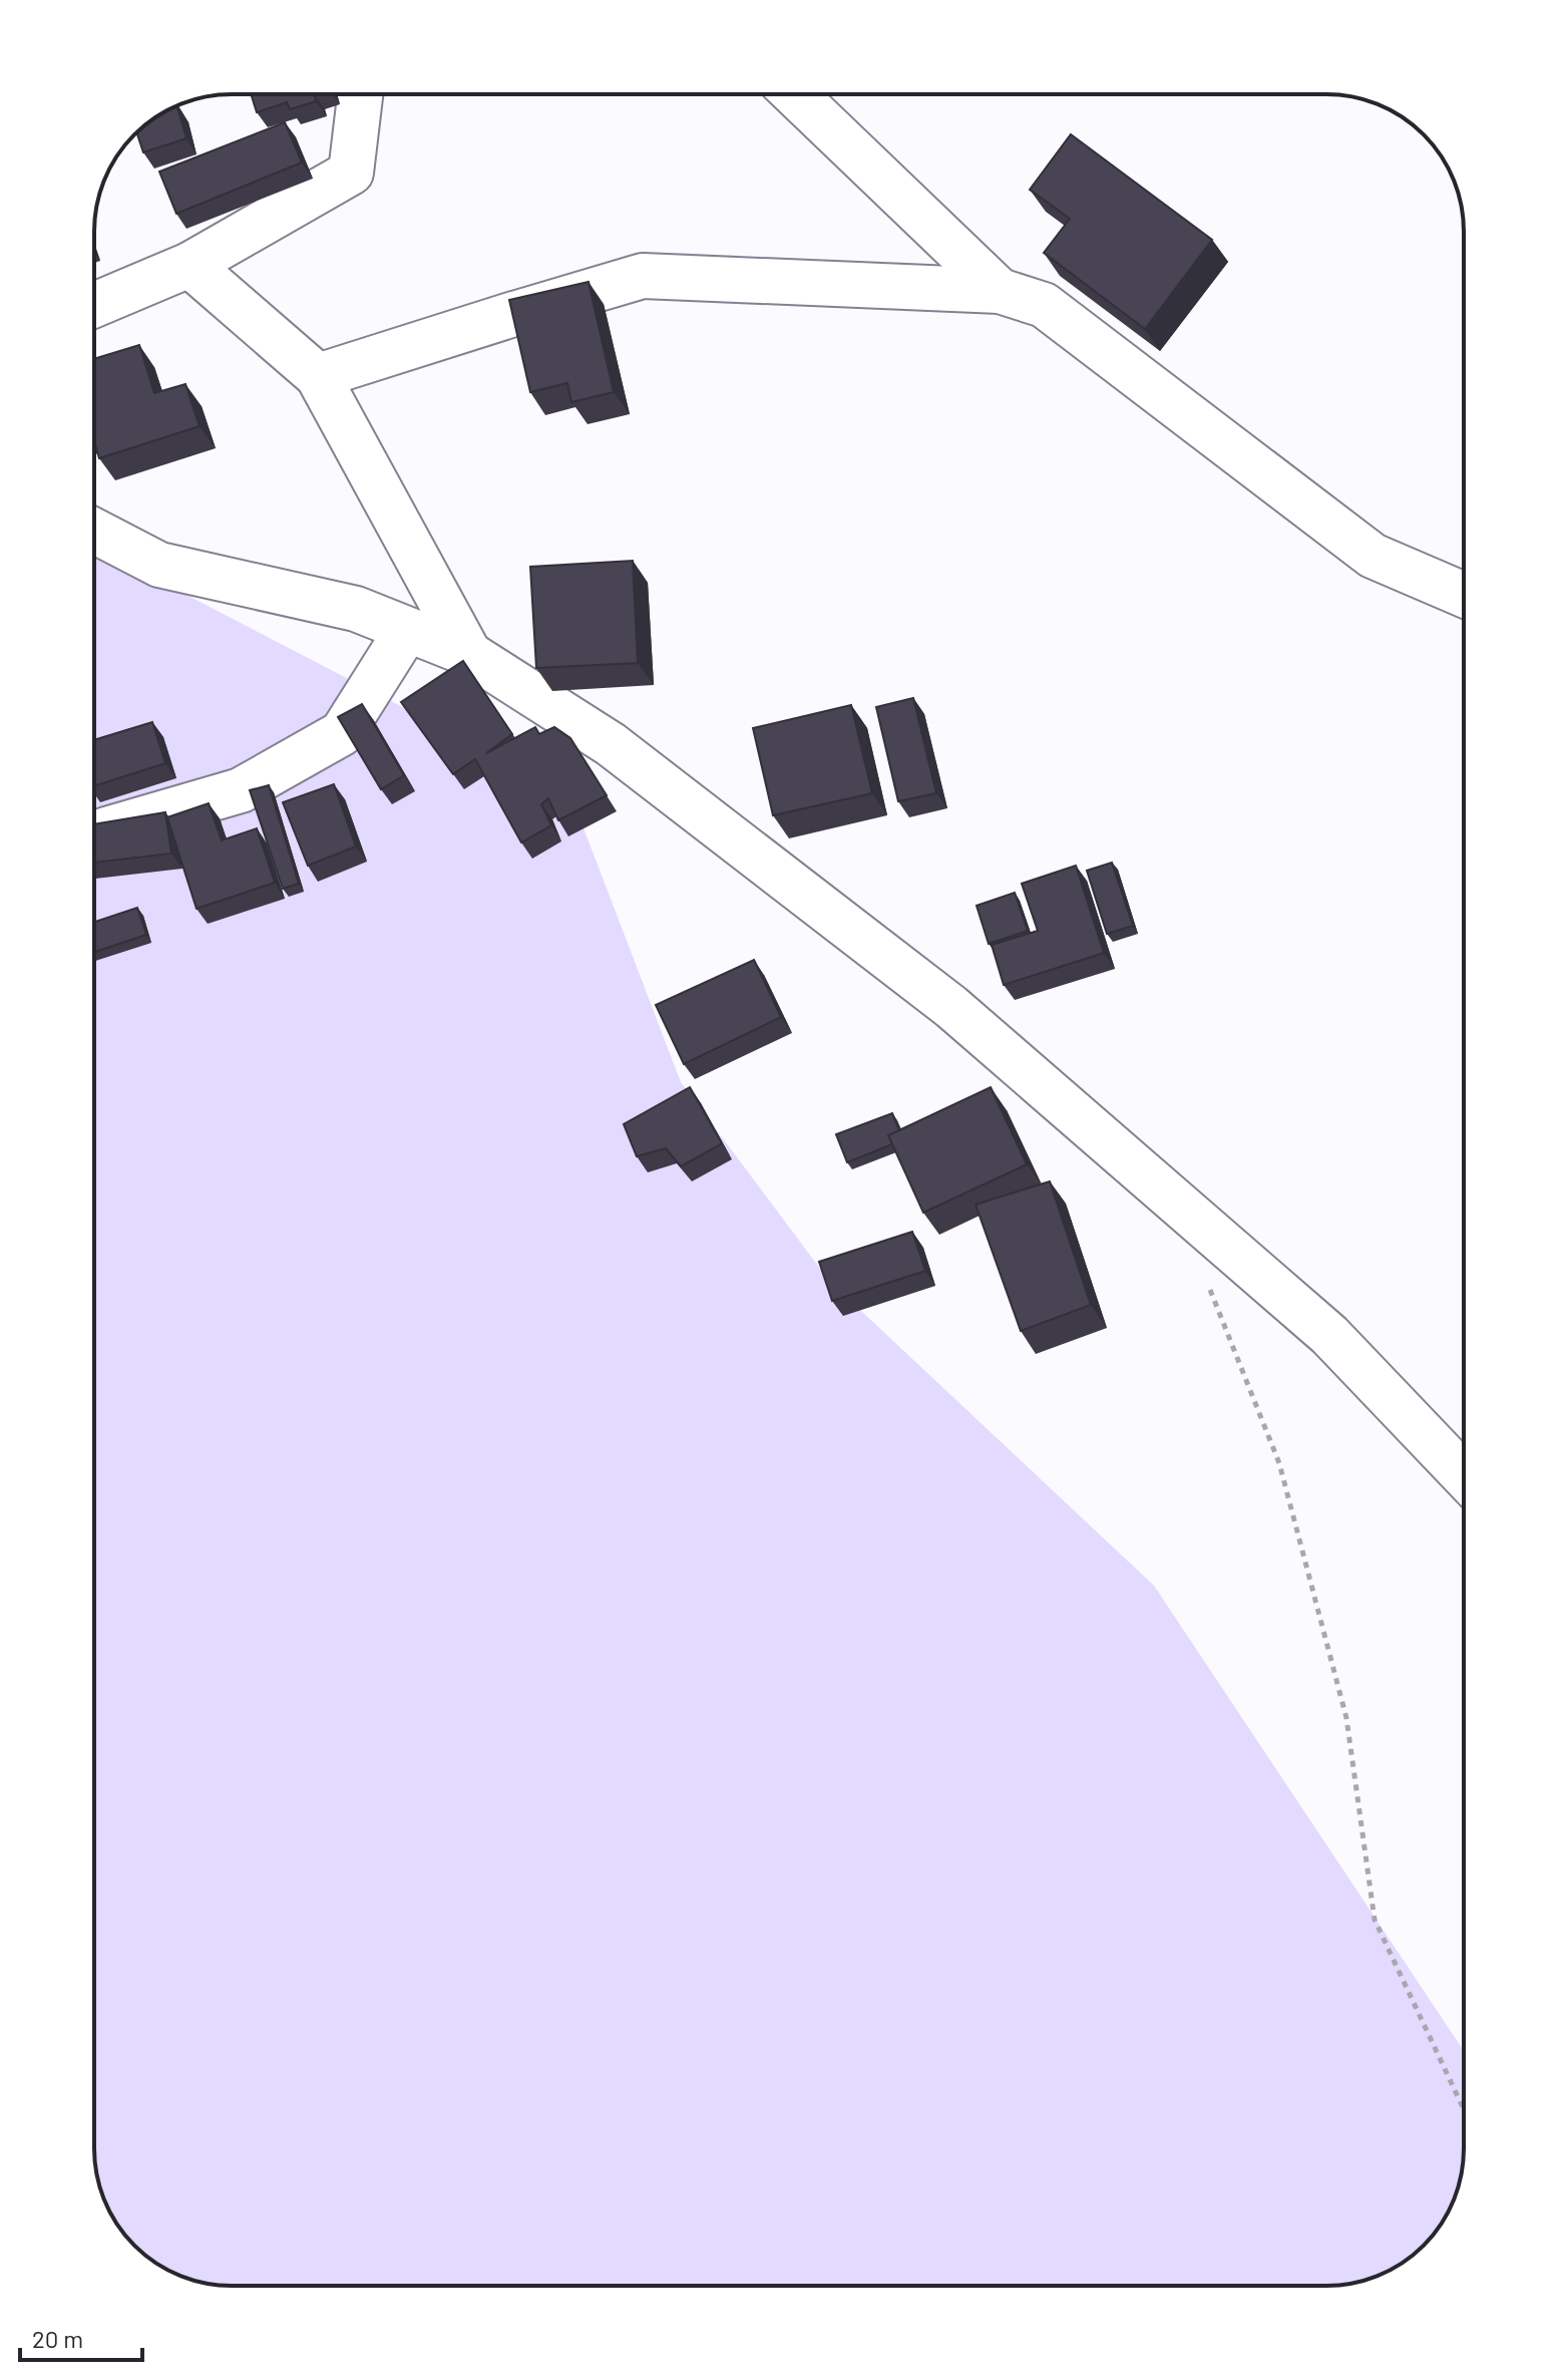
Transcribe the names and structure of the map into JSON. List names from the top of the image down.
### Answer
{
  "scale_bar": "20 m"
}
